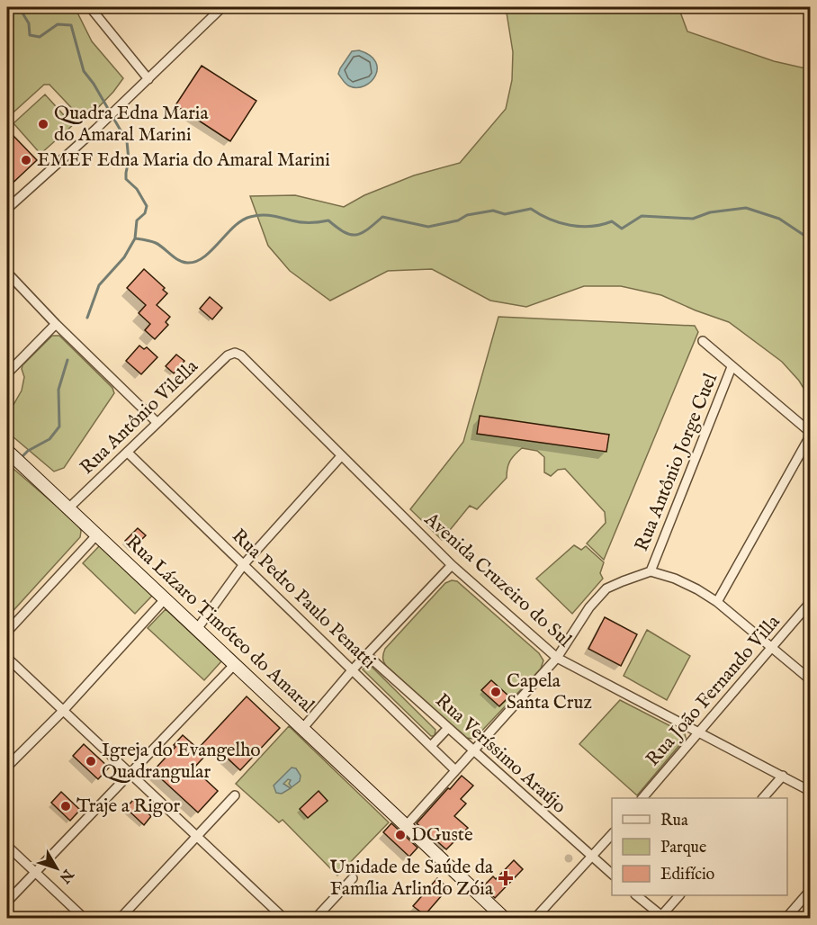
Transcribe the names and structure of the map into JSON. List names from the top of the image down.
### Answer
{
  "streets": {
    "main road": ["Rua Lázaro Timóteo do Amaral"],
    "street": [
      "Rua Antônio Vilella",
      "Rua Antônio Jorge Cuel",
      "Avenida Cruzeiro do Sul",
      "Rua Pedro Paulo Penatti",
      "Rua João Fernando Villa",
      "Rua Veríssimo Araújo"
    ]
  },
  "crossings": [
    ["Rua Antônio Vilella", "Avenida Cruzeiro do Sul"],
    ["Rua Antônio Vilella", "Rua Pedro Paulo Penatti"],
    ["Rua Antônio Vilella", "Rua Lázaro Timóteo do Amaral"],
    ["Avenida Cruzeiro do Sul", "Rua João Fernando Villa"]
  ],
  "places": {
    "other": [
      "Quadra Edna Maria do Amaral Marini",
      "EMEF Edna Maria do Amaral Marini",
      "Capela Santa Cruz",
      "Igreja do Evangelho Quadrangular",
      "Traje a Rigor",
      "DGuste"
    ],
    "health": ["Unidade de Saúde da Família Arlindo Zóia"]
  },
  "legend": ["Rua", "Parque", "Edifício"],
  "north": "bottom right"
}
